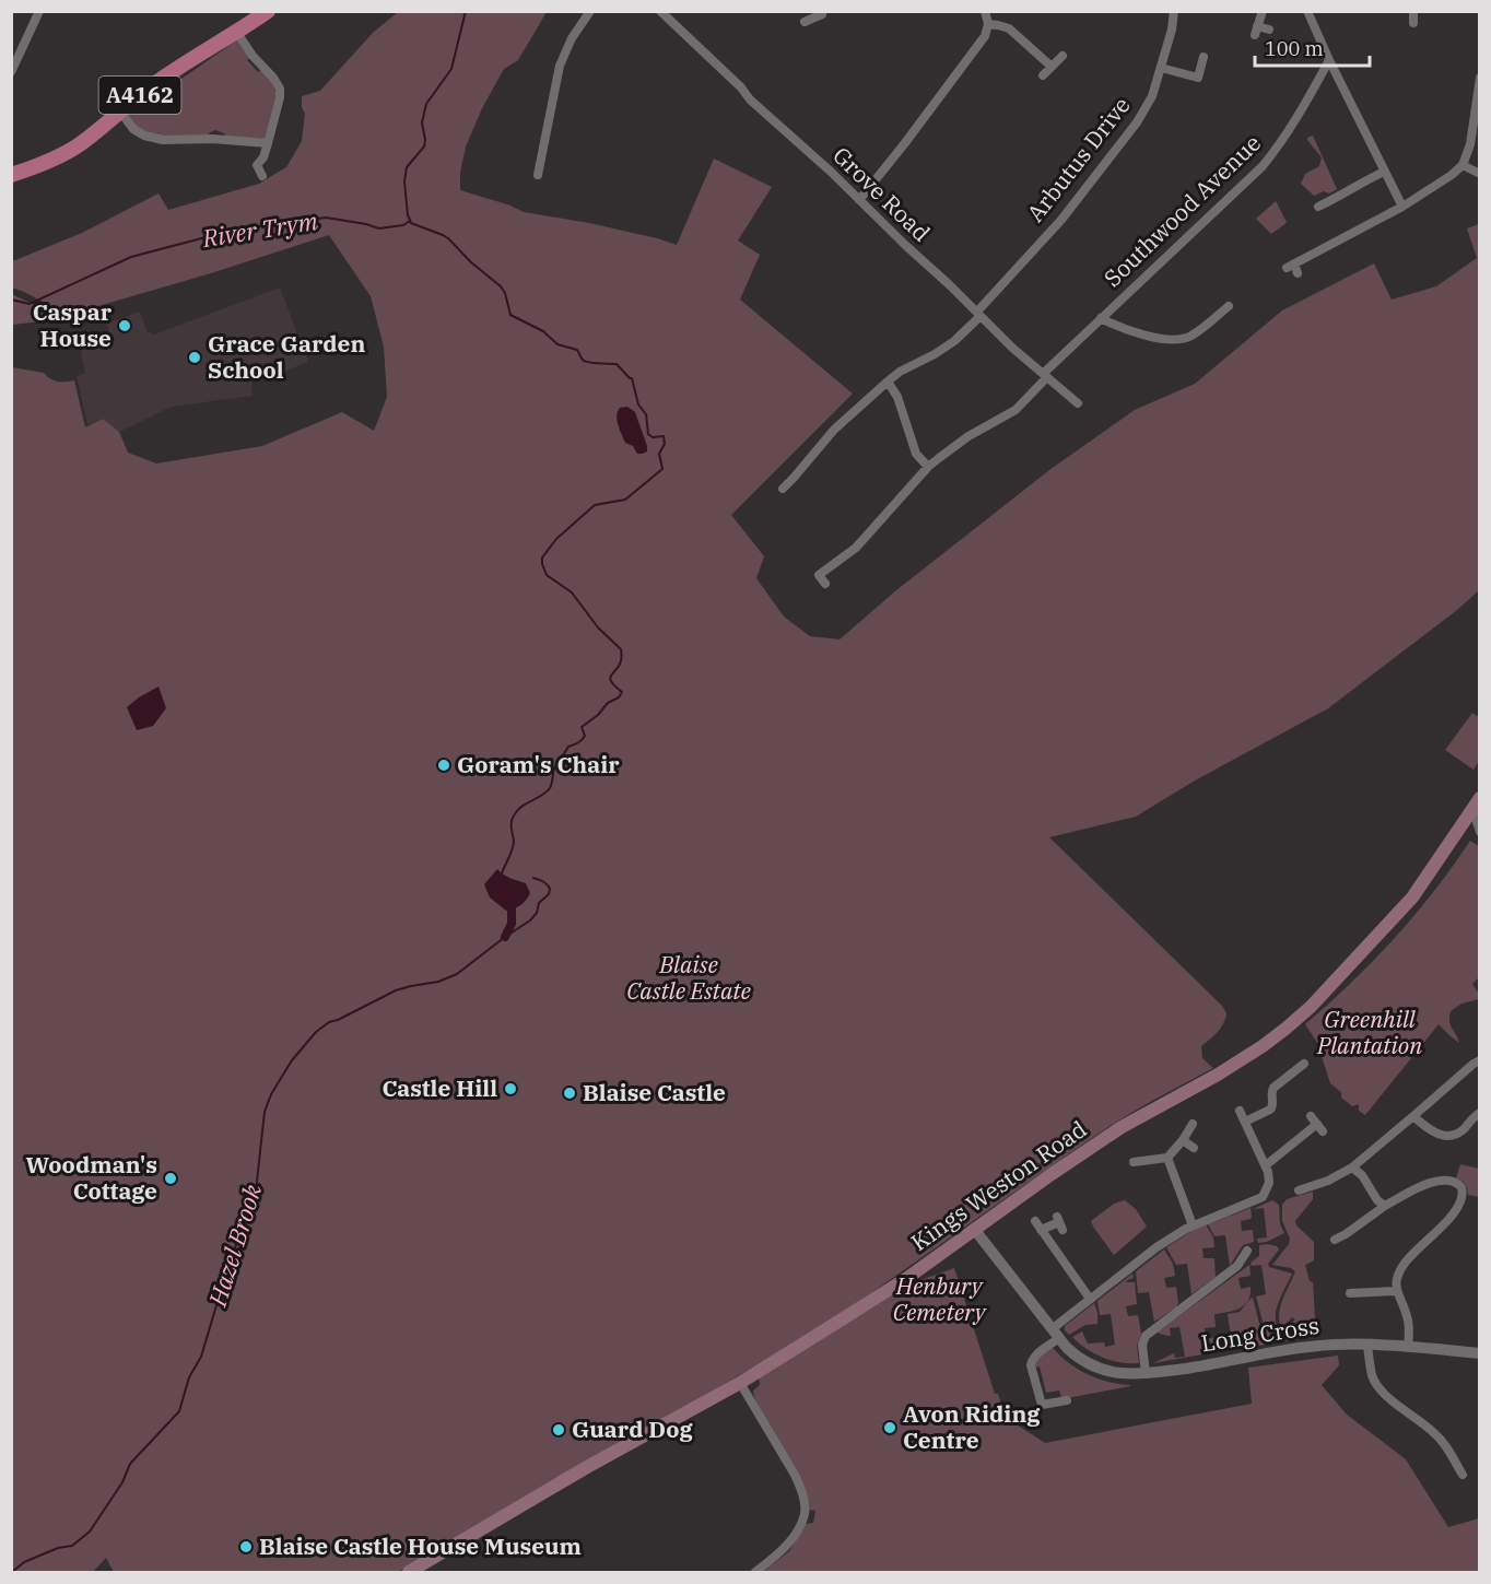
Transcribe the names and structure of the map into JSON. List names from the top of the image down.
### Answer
{
  "streets": {
    "main road": ["A4162", "Kings Weston Road"],
    "street": [
      "Arbutus Drive",
      "Grove Road",
      "Southwood Avenue",
      "Long Cross"
    ]
  },
  "crossings": [
    ["Arbutus Drive", "Grove Road"],
    ["Grove Road", "Southwood Avenue"],
    ["Kings Weston Road", "Long Cross"]
  ],
  "water": ["River Trym", "Hazel Brook"],
  "parks": ["Blaise Castle Estate", "Greenhill Plantation", "Henbury Cemetery"],
  "places": [
    "Caspar House",
    "Grace Garden School",
    "Goram's Chair",
    "Castle Hill",
    "Blaise Castle",
    "Woodman's Cottage",
    "Avon Riding Centre",
    "Guard Dog",
    "Blaise Castle House Museum"
  ],
  "scale_bar": "100 m"
}
